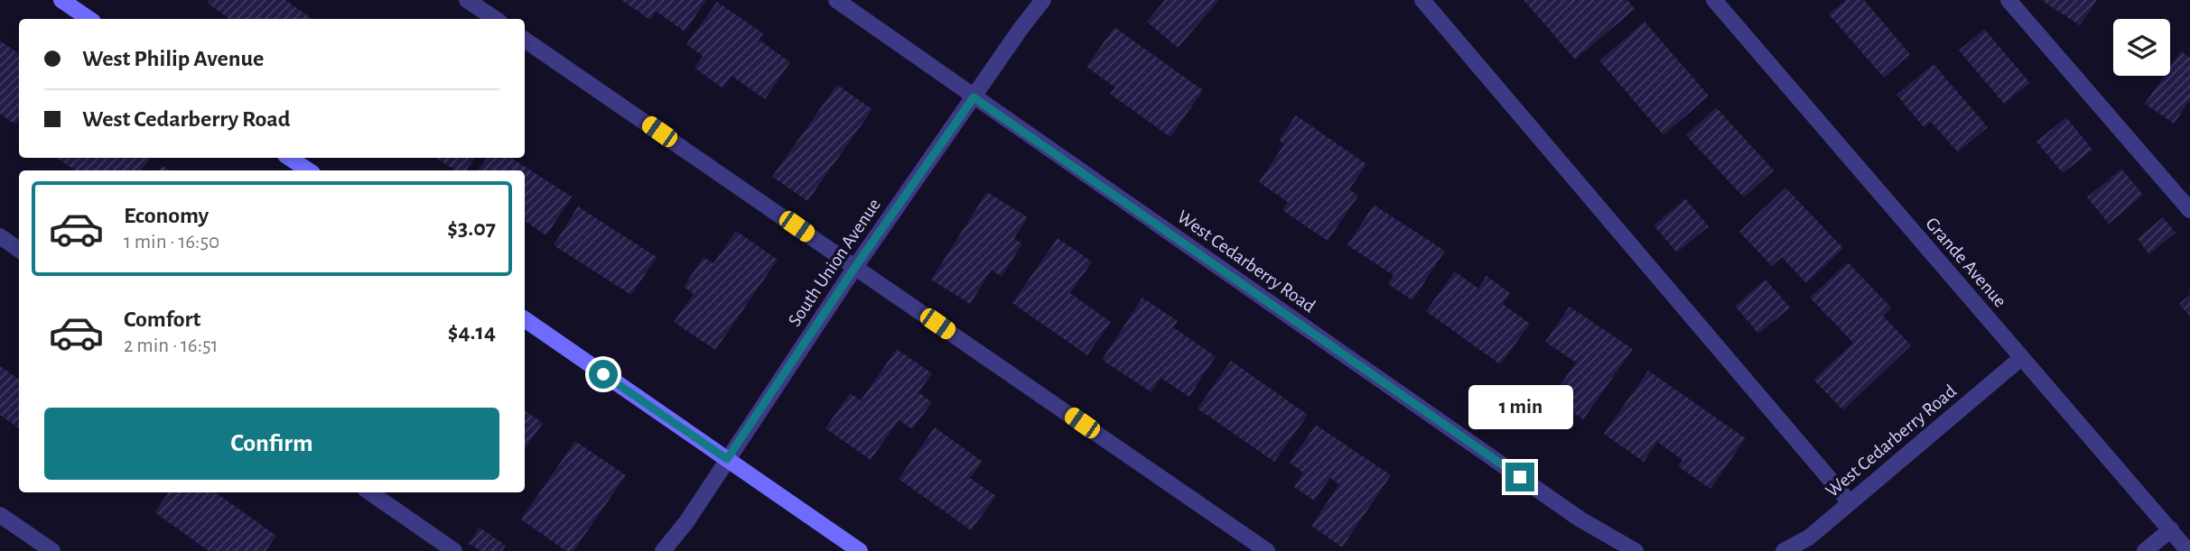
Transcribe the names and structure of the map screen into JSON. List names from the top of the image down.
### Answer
{
  "streets": {
    "street": ["West Cedarberry Road", "South Union Avenue", "Grande Avenue"]
  },
  "crossings": [
    ["West Cedarberry Road", "South Union Avenue"],
    ["West Cedarberry Road", "Grande Avenue"]
  ],
  "page": {
    "banner": ["West Philip Avenue", "West Cedarberry Road"],
    "list": [
      {
        "name": "Economy",
        "note": "1 min · 16:50",
        "value": "$3.07"
      },
      {
        "name": "Comfort",
        "note": "2 min · 16:51",
        "value": "$4.14"
      }
    ],
    "bubble": "1 min",
    "buttons": "Confirm"
  }
}
